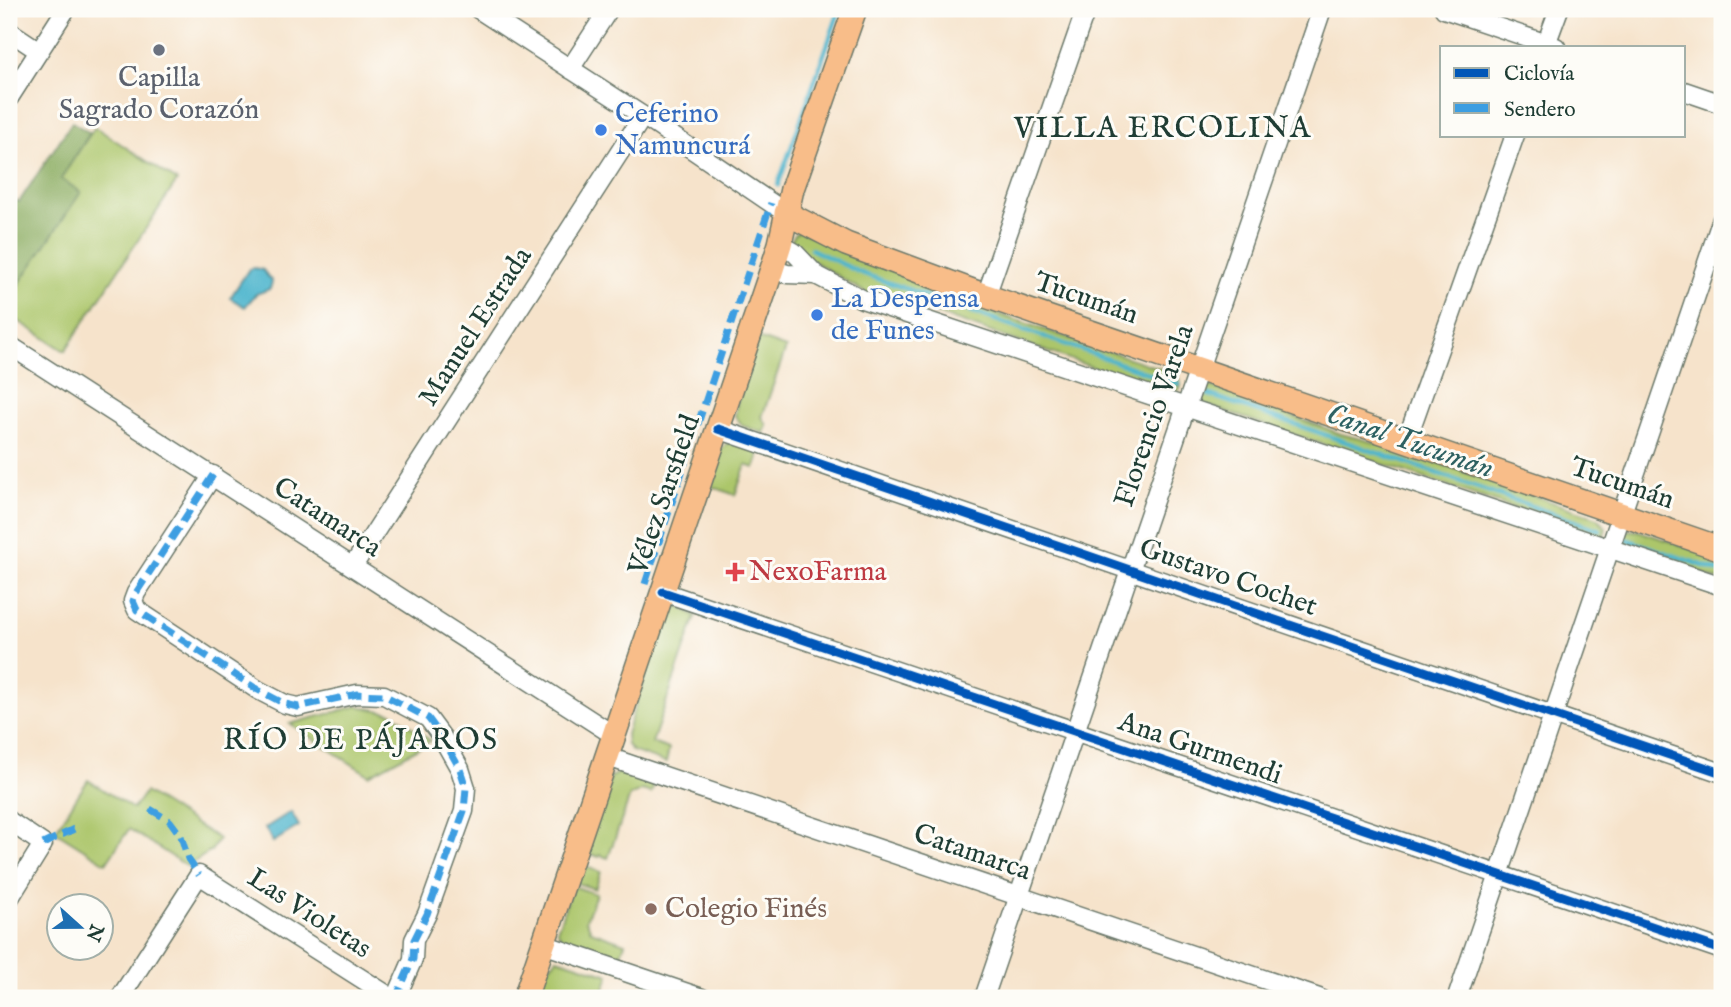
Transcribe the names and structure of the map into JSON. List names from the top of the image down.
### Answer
{
  "streets": {
    "main road": ["Tucumán", "Vélez Sarsfield"],
    "street": [
      "Manuel Estrada",
      "Florencio Varela",
      "Catamarca",
      "Gustavo Cochet",
      "Ana Gurmendi",
      "Las Violetas"
    ]
  },
  "crossings": [
    ["Tucumán", "Manuel Estrada"],
    ["Tucumán", "Florencio Varela"],
    ["Tucumán", "Vélez Sarsfield"],
    ["Manuel Estrada", "Catamarca"],
    ["Florencio Varela", "Catamarca"],
    ["Florencio Varela", "Gustavo Cochet"],
    ["Florencio Varela", "Ana Gurmendi"],
    ["Vélez Sarsfield", "Catamarca"],
    ["Vélez Sarsfield", "Gustavo Cochet"],
    ["Vélez Sarsfield", "Ana Gurmendi"]
  ],
  "districts": ["VILLA ERCOLINA", "RÍO DE PÁJAROS"],
  "water": ["Canal Tucumán"],
  "places": {
    "other": [
      "Capilla Sagrado Corazón",
      "Ceferino Namuncurá",
      "La Despensa de Funes",
      "Colegio Finés"
    ],
    "health": ["NexoFarma"]
  },
  "legend": ["Ciclovía", "Sendero"],
  "north": "right"
}
